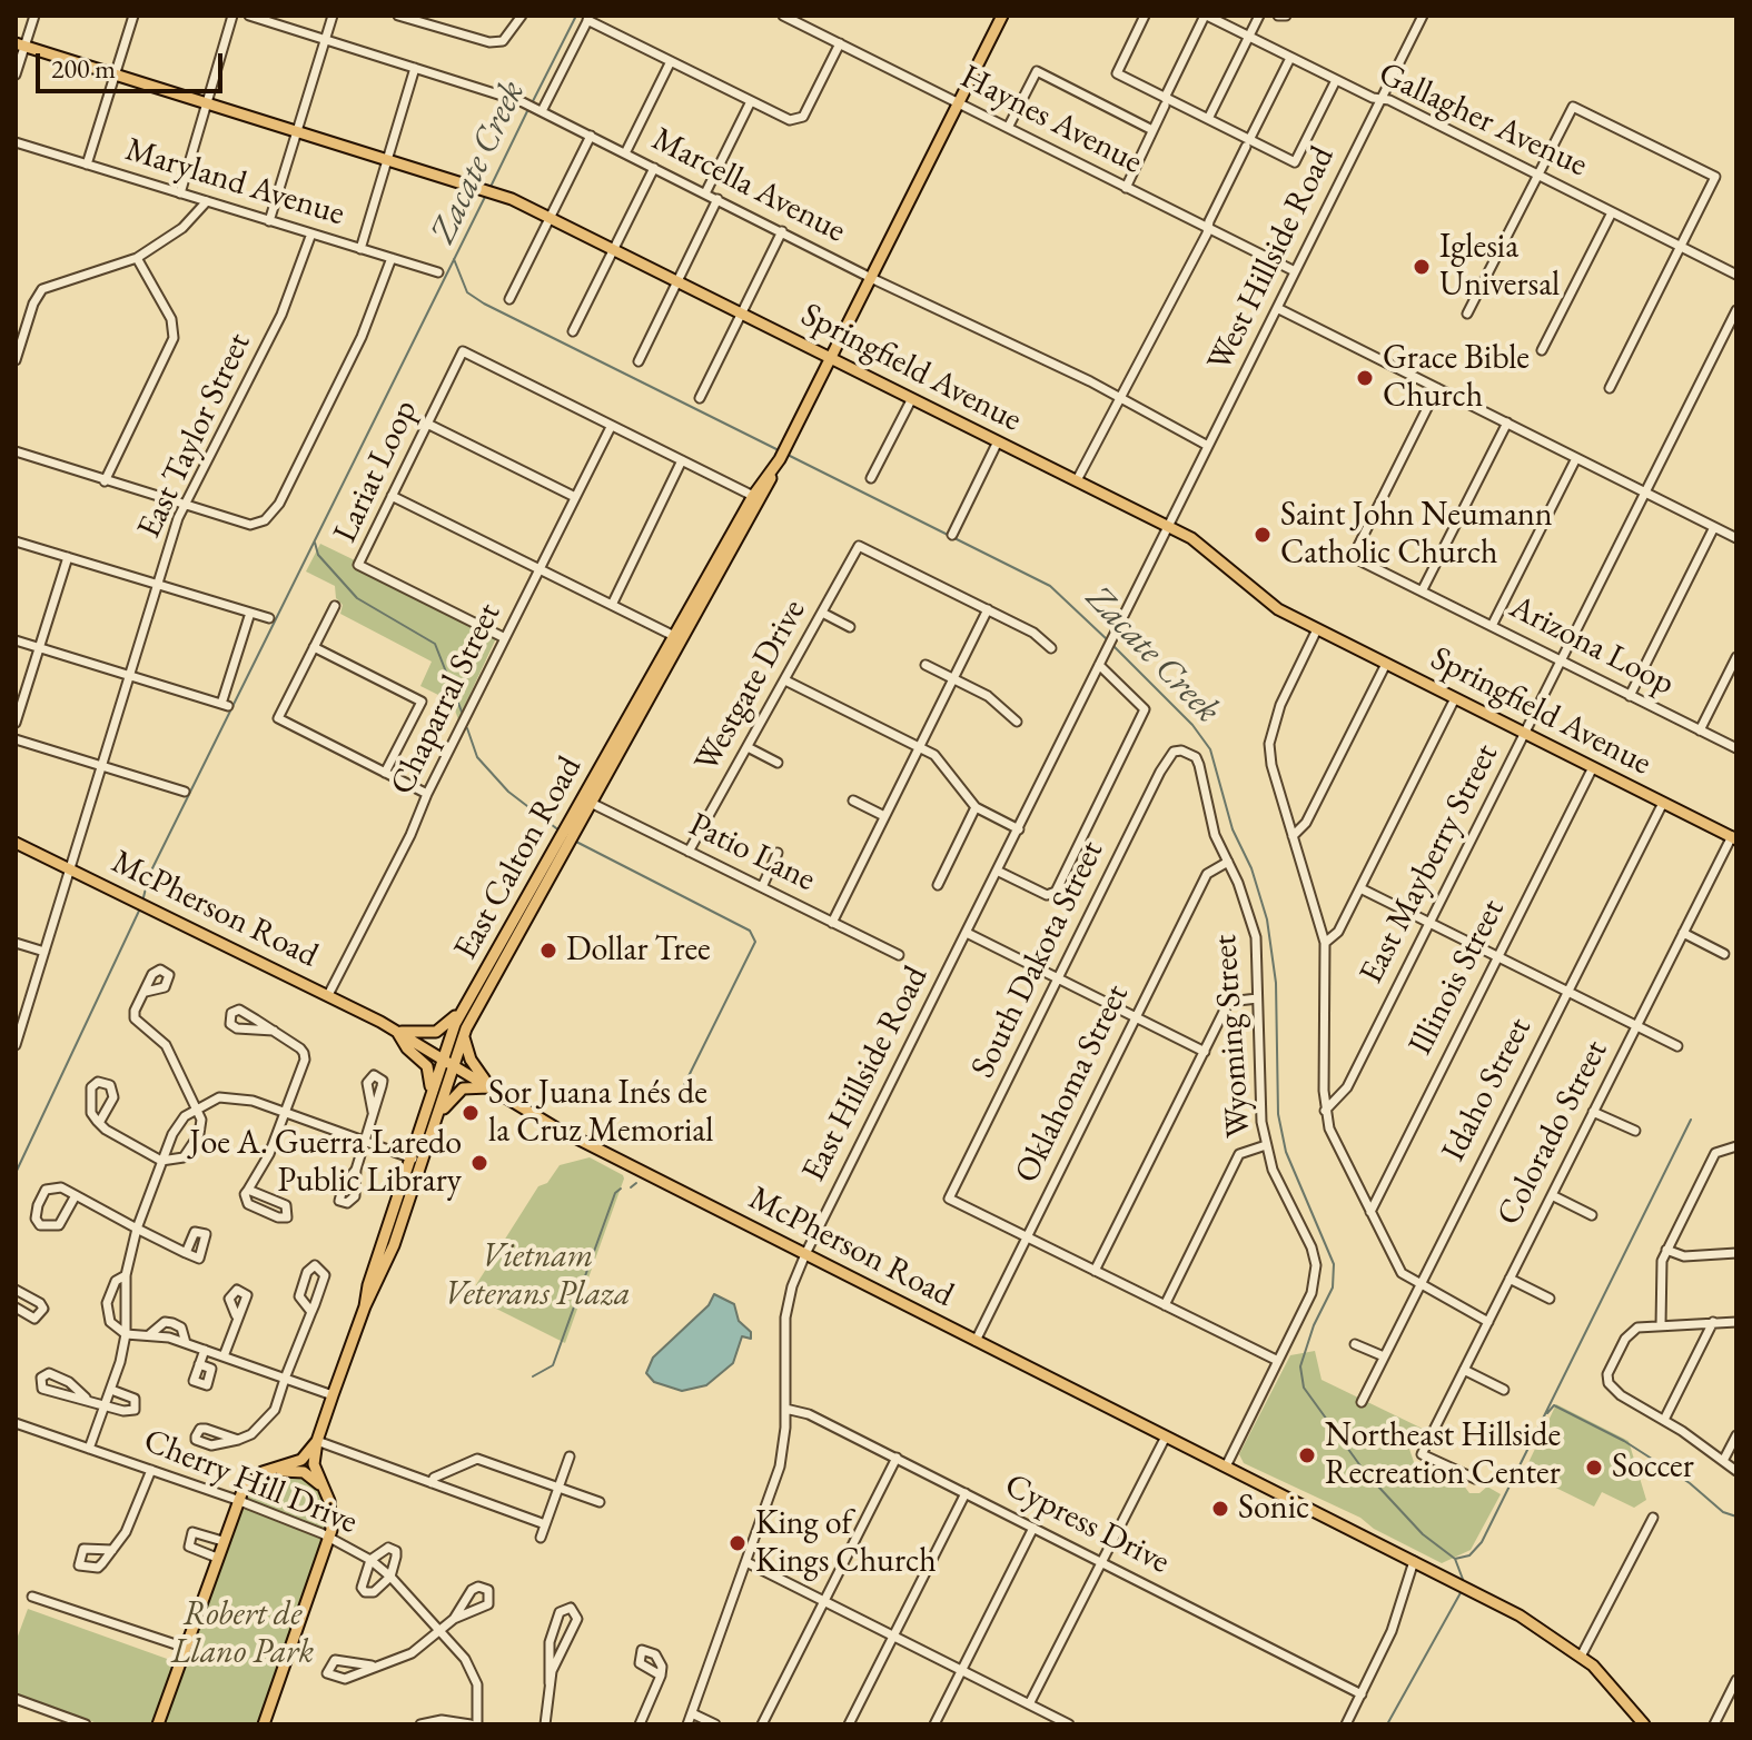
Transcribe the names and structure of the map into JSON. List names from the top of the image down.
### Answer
{
  "streets": {
    "main road": ["Springfield Avenue", "East Calton Road", "McPherson Road"],
    "street": [
      "Haynes Avenue",
      "Gallagher Avenue",
      "Maryland Avenue",
      "Marcella Avenue",
      "West Hillside Road",
      "East Taylor Street",
      "Lariat Loop",
      "Arizona Loop",
      "Westgate Drive",
      "Chaparral Street",
      "Patio Lane",
      "East Mayberry Street",
      "South Dakota Street",
      "Illinois Street",
      "Wyoming Street",
      "East Hillside Road",
      "Oklahoma Street",
      "Idaho Street",
      "Colorado Street",
      "Cherry Hill Drive",
      "Cypress Drive"
    ]
  },
  "crossings": [
    ["Haynes Avenue", "West Hillside Road"],
    ["Haynes Avenue", "East Calton Road"],
    ["Gallagher Avenue", "West Hillside Road"],
    ["Maryland Avenue", "East Taylor Street"],
    ["Marcella Avenue", "West Hillside Road"],
    ["Marcella Avenue", "East Calton Road"],
    ["West Hillside Road", "Springfield Avenue"],
    ["West Hillside Road", "East Hillside Road"],
    ["Springfield Avenue", "East Calton Road"],
    ["Springfield Avenue", "East Mayberry Street"],
    ["Springfield Avenue", "Illinois Street"],
    ["Springfield Avenue", "East Hillside Road"],
    ["Springfield Avenue", "Idaho Street"],
    ["Springfield Avenue", "Colorado Street"],
    ["East Taylor Street", "McPherson Road"],
    ["Lariat Loop", "Chaparral Street"],
    ["Arizona Loop", "East Mayberry Street"],
    ["Westgate Drive", "Patio Lane"],
    ["Chaparral Street", "McPherson Road"],
    ["Patio Lane", "East Calton Road"],
    ["East Calton Road", "McPherson Road"],
    ["McPherson Road", "Wyoming Street"],
    ["McPherson Road", "East Hillside Road"],
    ["McPherson Road", "Oklahoma Street"],
    ["South Dakota Street", "Wyoming Street"],
    ["South Dakota Street", "Oklahoma Street"],
    ["Wyoming Street", "Oklahoma Street"],
    ["East Hillside Road", "Cypress Drive"]
  ],
  "water": ["Zacate Creek"],
  "parks": ["Vietnam Veterans Plaza", "Robert de Llano Park"],
  "places": [
    "Iglesia Universal",
    "Grace Bible Church",
    "Saint John Neumann Catholic Church",
    "Dollar Tree",
    "Sor Juana Inés de la Cruz Memorial",
    "Joe A. Guerra Laredo Public Library",
    "Northeast Hillside Recreation Center",
    "Soccer",
    "Sonic",
    "King of Kings Church"
  ],
  "scale_bar": "200 m"
}
